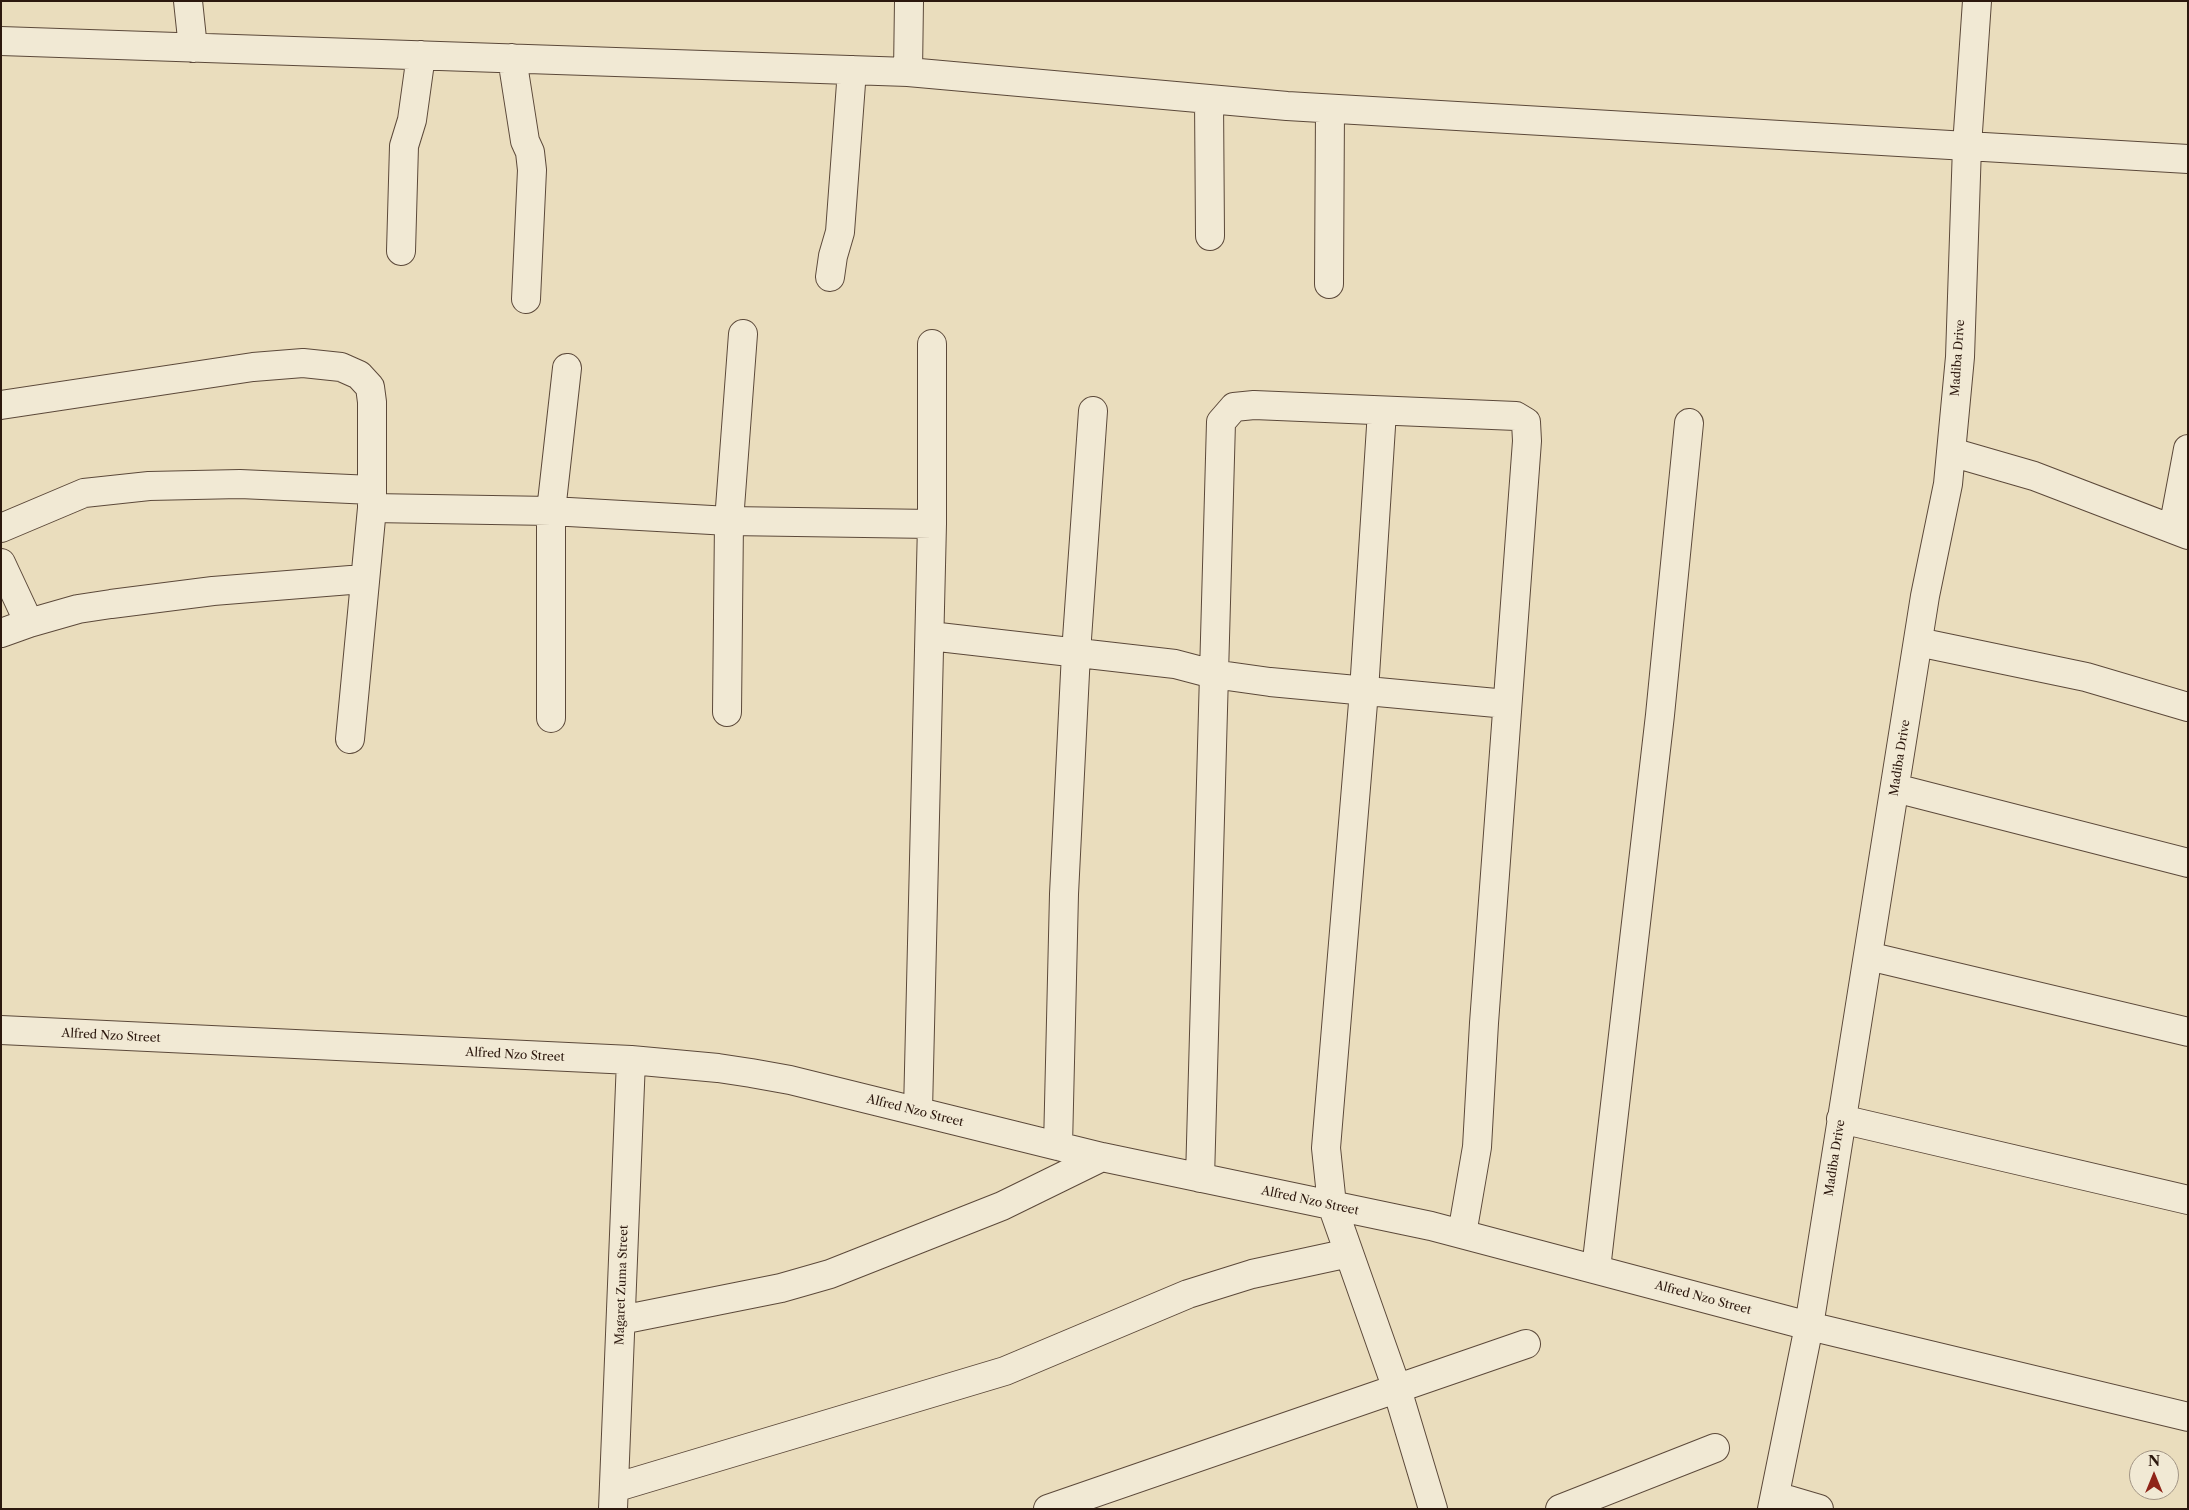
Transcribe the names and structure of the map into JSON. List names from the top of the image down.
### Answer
{
  "streets": {
    "street": ["Madiba Drive", "Alfred Nzo Street", "Magaret Zuma Street"]
  },
  "crossings": [
    ["Madiba Drive", "Alfred Nzo Street"],
    ["Alfred Nzo Street", "Magaret Zuma Street"]
  ],
  "north": "top"
}
